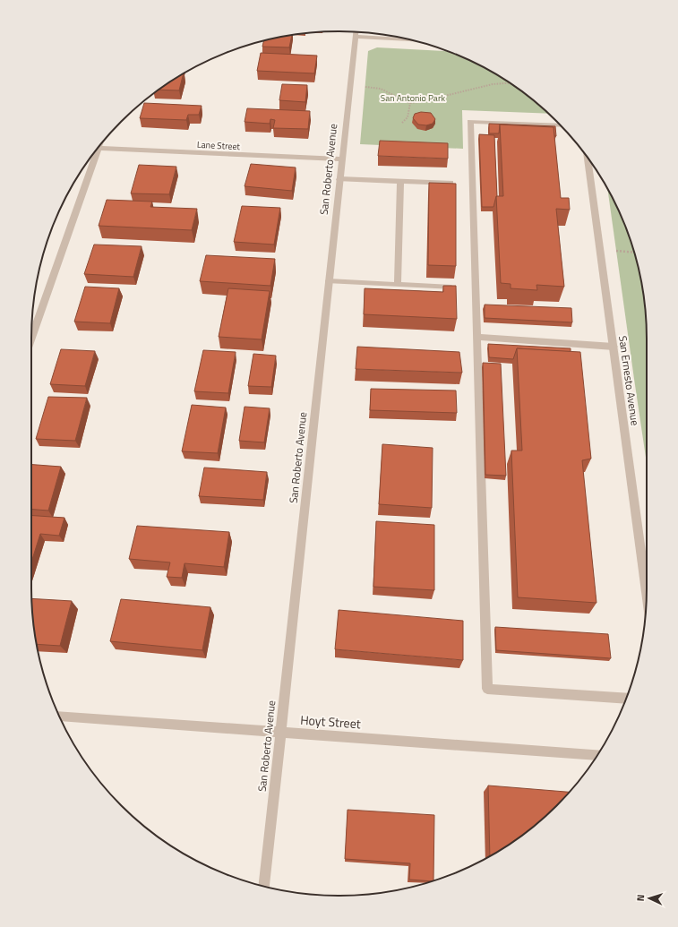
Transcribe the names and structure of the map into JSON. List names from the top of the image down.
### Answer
{
  "streets": {
    "street": [
      "Lane Street",
      "San Roberto Avenue",
      "San Ernesto Avenue",
      "Hoyt Street"
    ]
  },
  "crossings": [
    ["Lane Street", "San Roberto Avenue"],
    ["San Roberto Avenue", "Hoyt Street"]
  ],
  "parks": ["San Antonio Park"],
  "north": "left"
}
